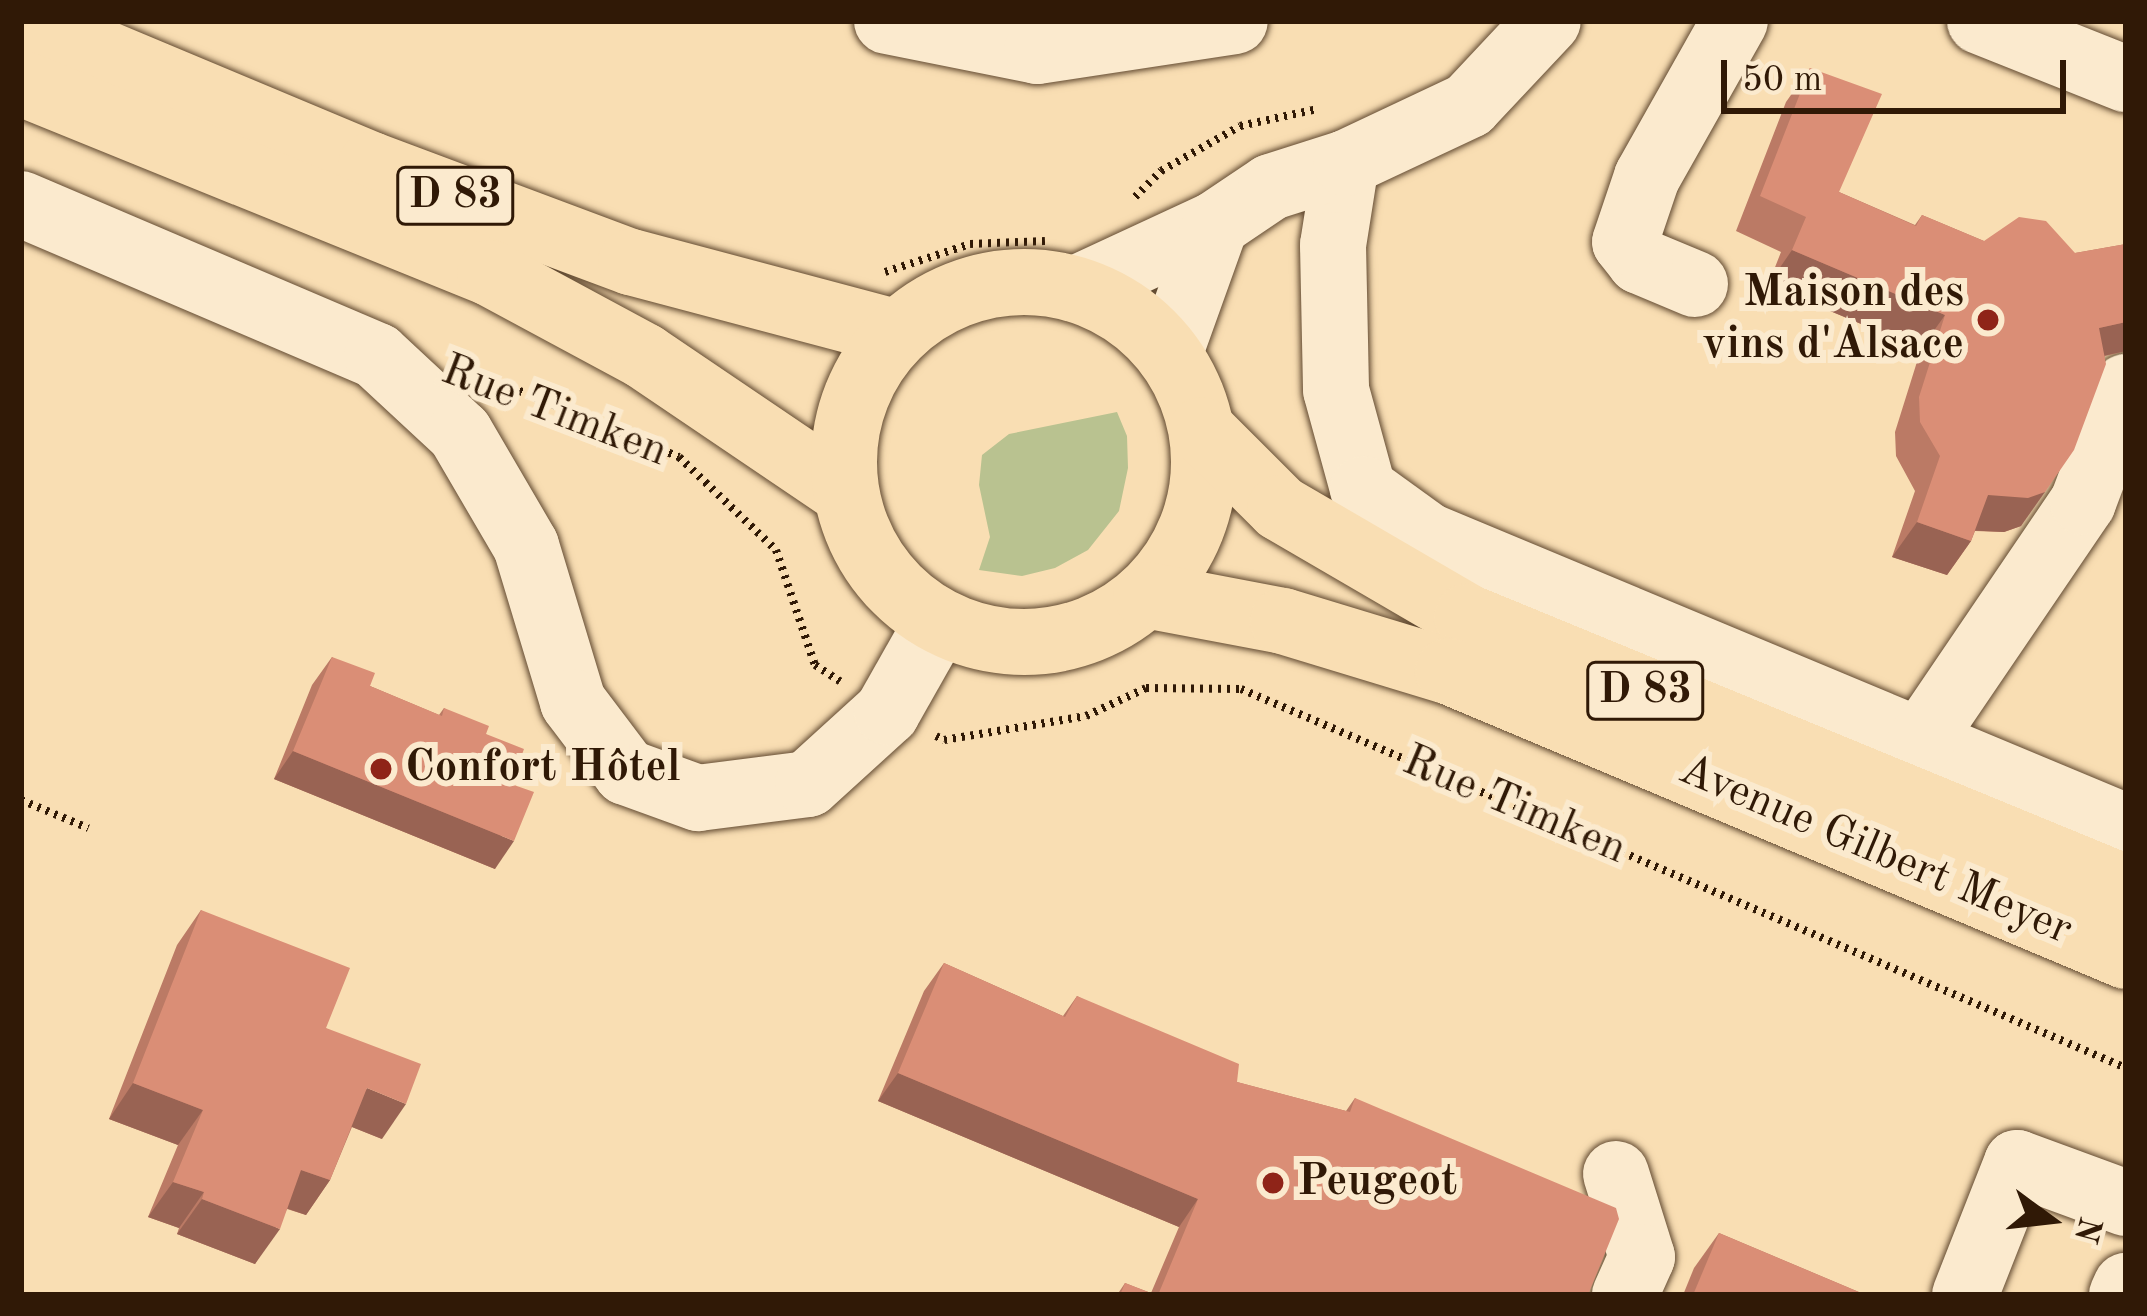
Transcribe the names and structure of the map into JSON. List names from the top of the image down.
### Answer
{
  "streets": {
    "main road": ["D 83", "Avenue Gilbert Meyer"],
    "street": ["Rue Timken"]
  },
  "crossings": [
    ["D 83", "Rue Timken"],
    ["D 83", "Avenue Gilbert Meyer"],
    ["Rue Timken", "Avenue Gilbert Meyer"]
  ],
  "places": ["Maison des vins d'Alsace", "Confort Hôtel", "Peugeot"],
  "scale_bar": "50 m",
  "north": "right"
}
